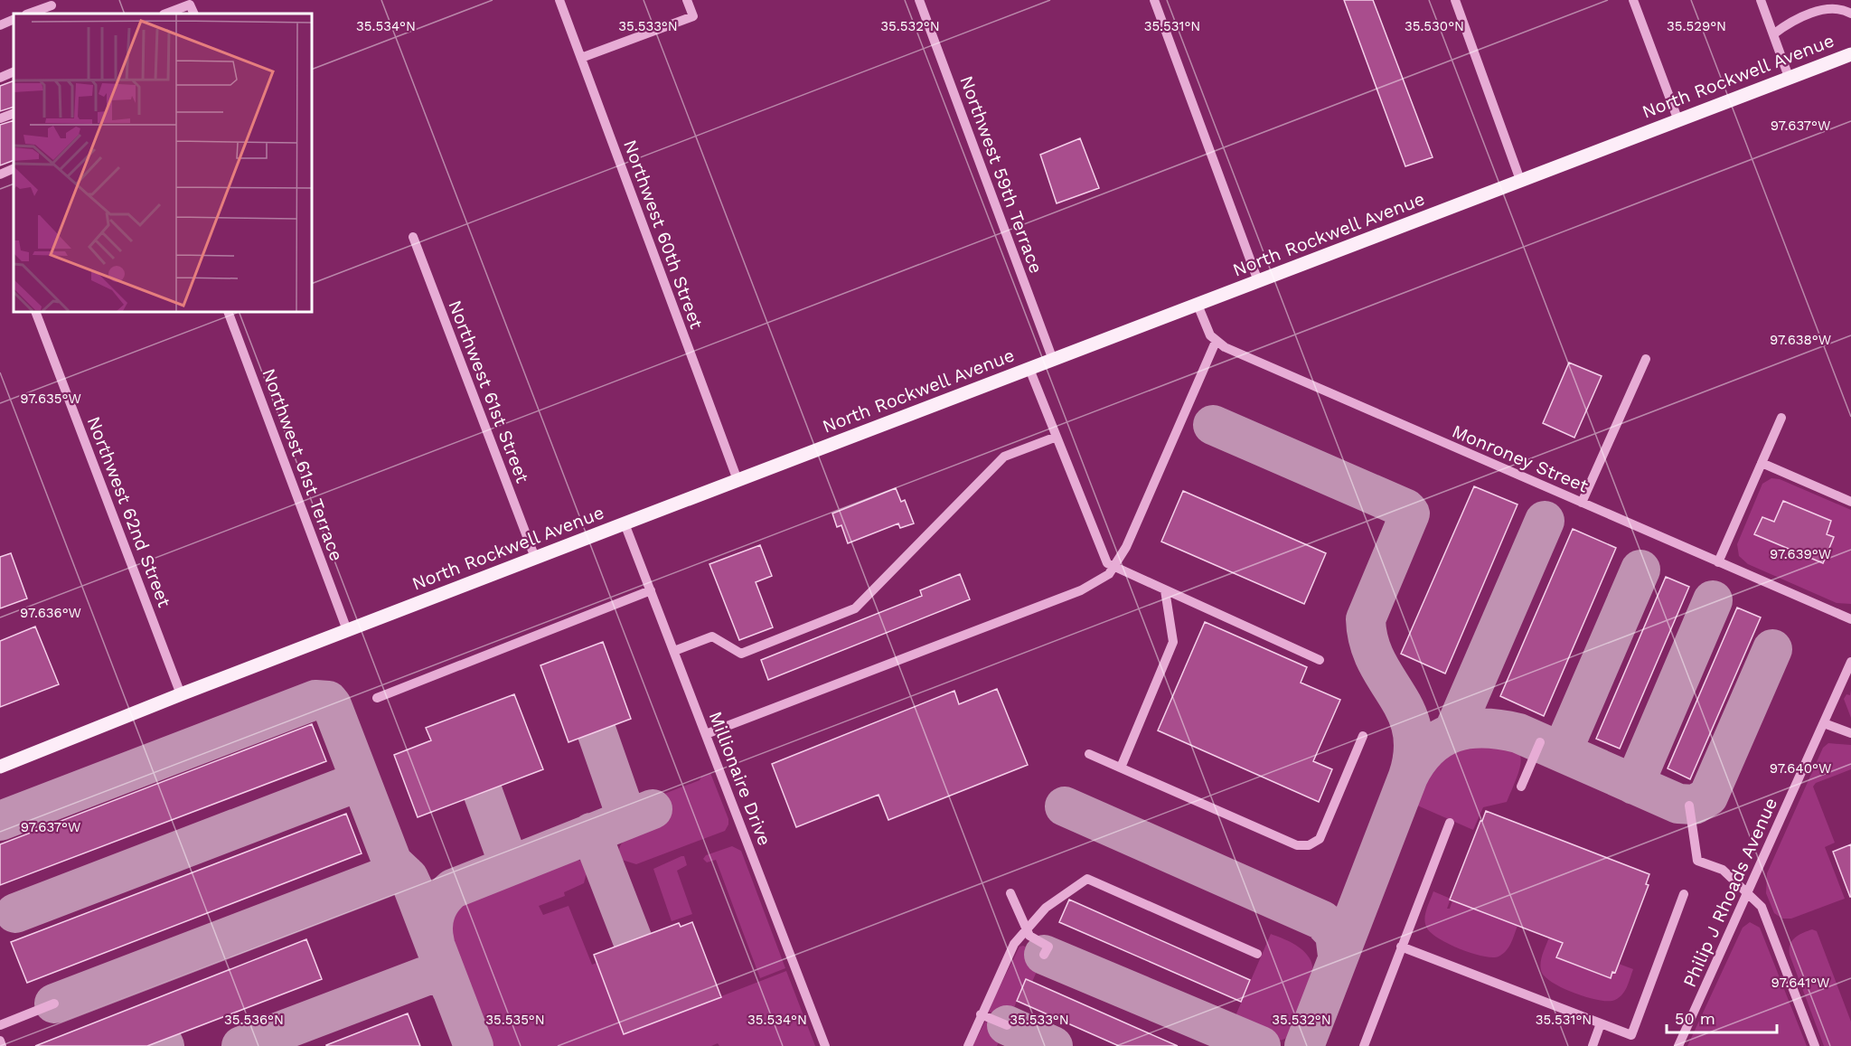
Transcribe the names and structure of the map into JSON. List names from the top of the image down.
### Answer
{
  "streets": {
    "main road": ["North Rockwell Avenue"],
    "street": [
      "Northwest 59th Terrace",
      "Northwest 60th Street",
      "Northwest 61st Street",
      "Monroney Street",
      "Northwest 61st Terrace",
      "Northwest 62nd Street",
      "Millionaire Drive",
      "Philip J Rhoads Avenue"
    ]
  },
  "crossings": [
    ["North Rockwell Avenue", "Northwest 59th Terrace"],
    ["North Rockwell Avenue", "Northwest 60th Street"],
    ["North Rockwell Avenue", "Northwest 61st Street"],
    ["North Rockwell Avenue", "Northwest 61st Terrace"],
    ["North Rockwell Avenue", "Northwest 62nd Street"],
    ["North Rockwell Avenue", "Millionaire Drive"]
  ],
  "scale_bar": "50 m",
  "coordinates": [
    "35.531°N",
    "35.530°N",
    "35.529°N",
    "35.534°N",
    "35.533°N",
    "35.532°N",
    "97.637°W",
    "97.638°W",
    "97.635°W",
    "97.639°W",
    "97.636°W",
    "97.640°W",
    "97.641°W",
    "35.536°N",
    "35.535°N"
  ]
}
